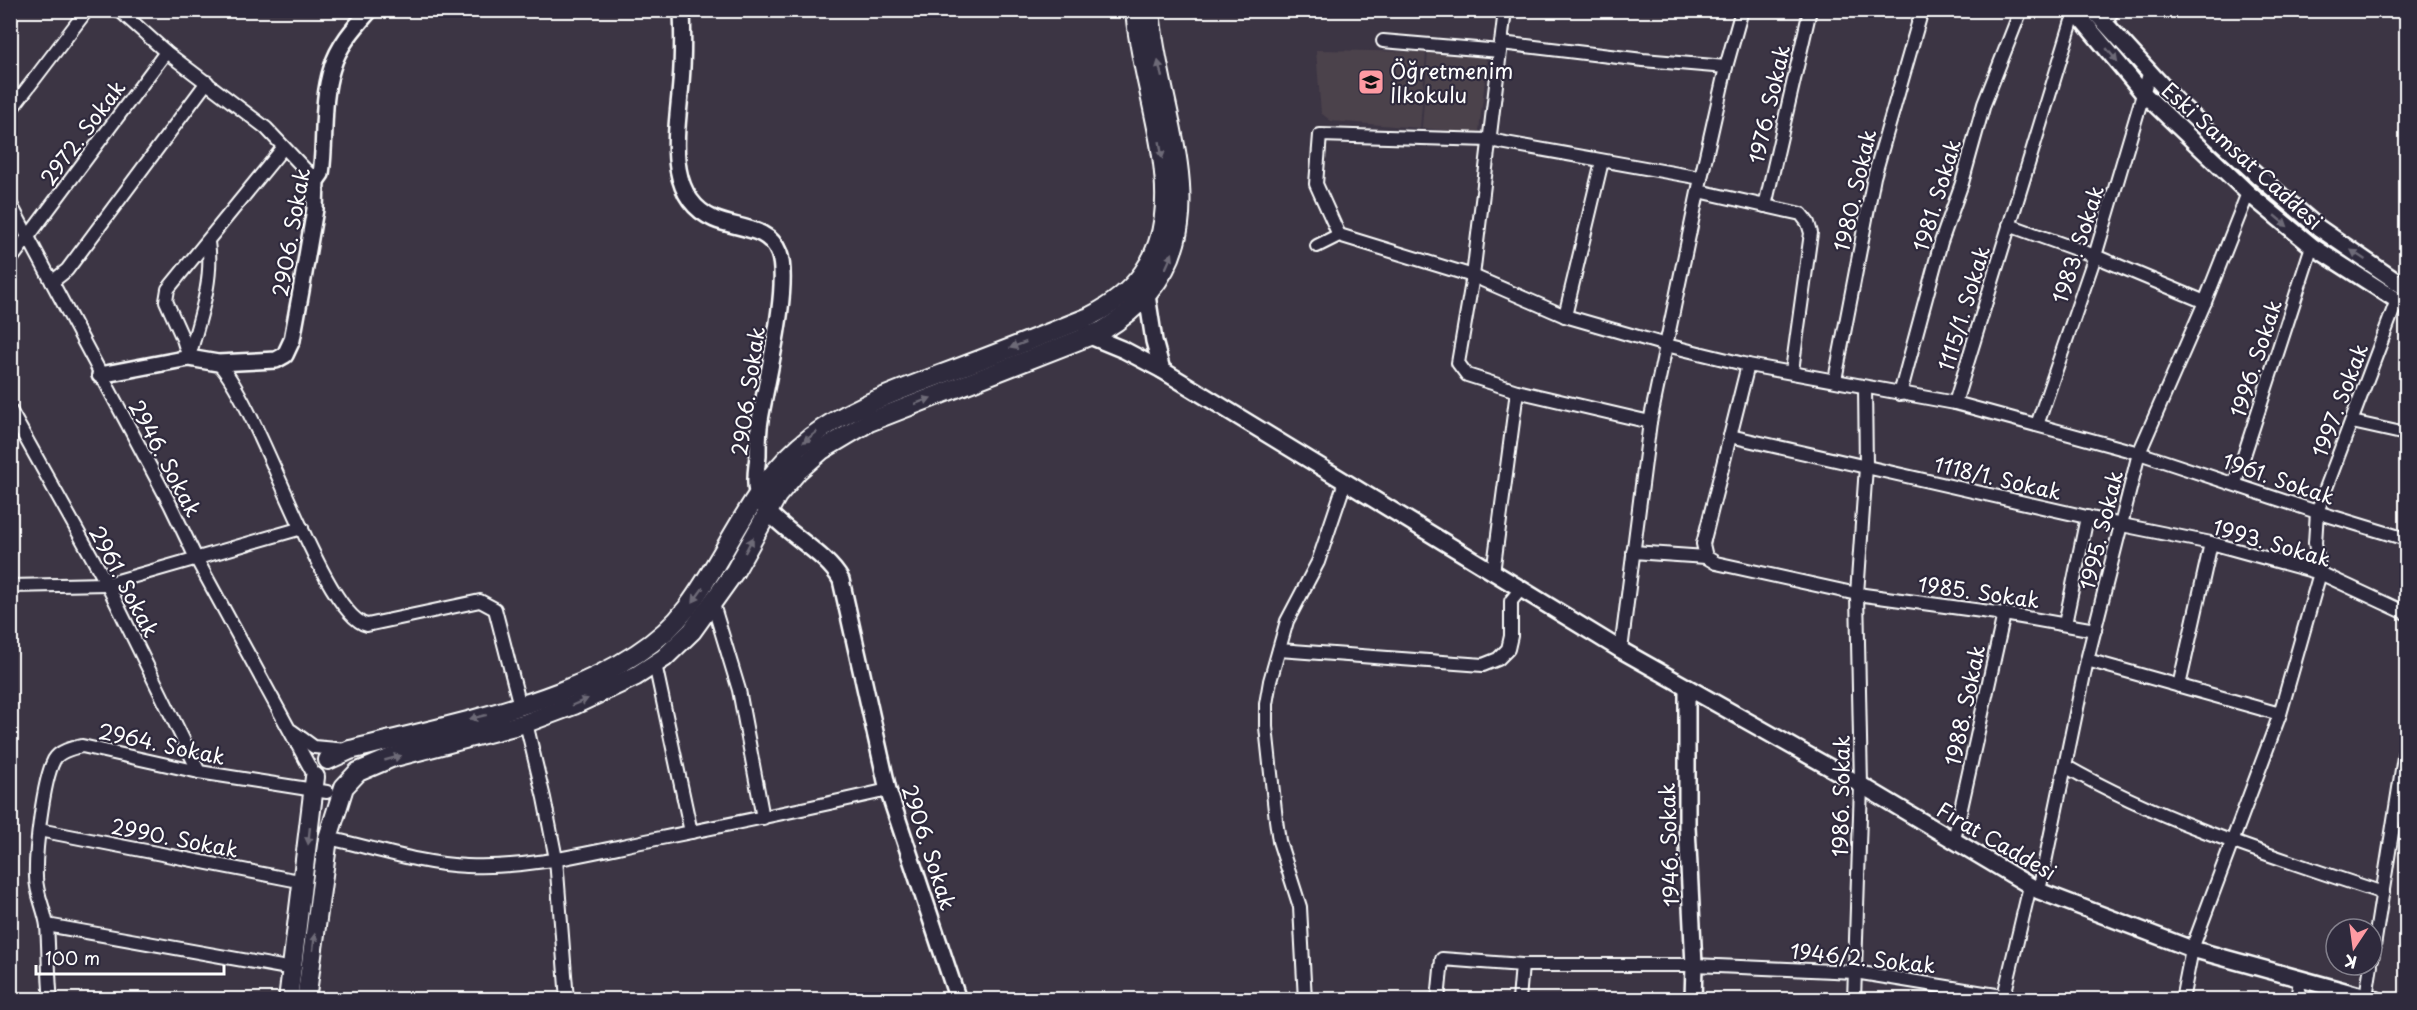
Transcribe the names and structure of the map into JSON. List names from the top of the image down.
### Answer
{
  "streets": {
    "street": [
      "1976. Sokak",
      "2972. Sokak",
      "Eski Samsat Caddesi",
      "1980. Sokak",
      "1981. Sokak",
      "2906. Sokak",
      "1983. Sokak",
      "1115/1. Sokak",
      "1996. Sokak",
      "1997. Sokak",
      "2946. Sokak",
      "1118/1. Sokak",
      "1961. Sokak",
      "1995. Sokak",
      "1993. Sokak",
      "2961. Sokak",
      "1985. Sokak",
      "1988. Sokak",
      "2964. Sokak",
      "1986. Sokak",
      "2990. Sokak",
      "Fırat Caddesi",
      "1946. Sokak",
      "1946/2. Sokak"
    ]
  },
  "crossings": [
    ["2972. Sokak", "2946. Sokak"],
    ["Eski Samsat Caddesi", "1983. Sokak"],
    ["Eski Samsat Caddesi", "1115/1. Sokak"],
    ["Eski Samsat Caddesi", "1996. Sokak"],
    ["Eski Samsat Caddesi", "1997. Sokak"],
    ["Eski Samsat Caddesi", "1995. Sokak"],
    ["1980. Sokak", "1961. Sokak"],
    ["1981. Sokak", "1961. Sokak"],
    ["2906. Sokak", "2946. Sokak"],
    ["1983. Sokak", "1961. Sokak"],
    ["1115/1. Sokak", "1961. Sokak"],
    ["1996. Sokak", "1961. Sokak"],
    ["1997. Sokak", "1961. Sokak"],
    ["1997. Sokak", "1993. Sokak"],
    ["2946. Sokak", "2964. Sokak"],
    ["1118/1. Sokak", "1995. Sokak"],
    ["1118/1. Sokak", "1993. Sokak"],
    ["1118/1. Sokak", "1986. Sokak"],
    ["1961. Sokak", "1995. Sokak"],
    ["1961. Sokak", "1986. Sokak"],
    ["1995. Sokak", "1993. Sokak"],
    ["1995. Sokak", "1985. Sokak"],
    ["1995. Sokak", "Fırat Caddesi"],
    ["1995. Sokak", "1946/2. Sokak"],
    ["2961. Sokak", "2964. Sokak"],
    ["1985. Sokak", "1988. Sokak"],
    ["1985. Sokak", "1986. Sokak"],
    ["1988. Sokak", "Fırat Caddesi"],
    ["2964. Sokak", "2990. Sokak"],
    ["1986. Sokak", "Fırat Caddesi"],
    ["1986. Sokak", "1946/2. Sokak"],
    ["Fırat Caddesi", "1946. Sokak"],
    ["1946. Sokak", "1946/2. Sokak"]
  ],
  "places": {
    "school or university": ["Öğretmenim İlkokulu"]
  },
  "scale_bar": "100 m",
  "north": "bottom"
}
